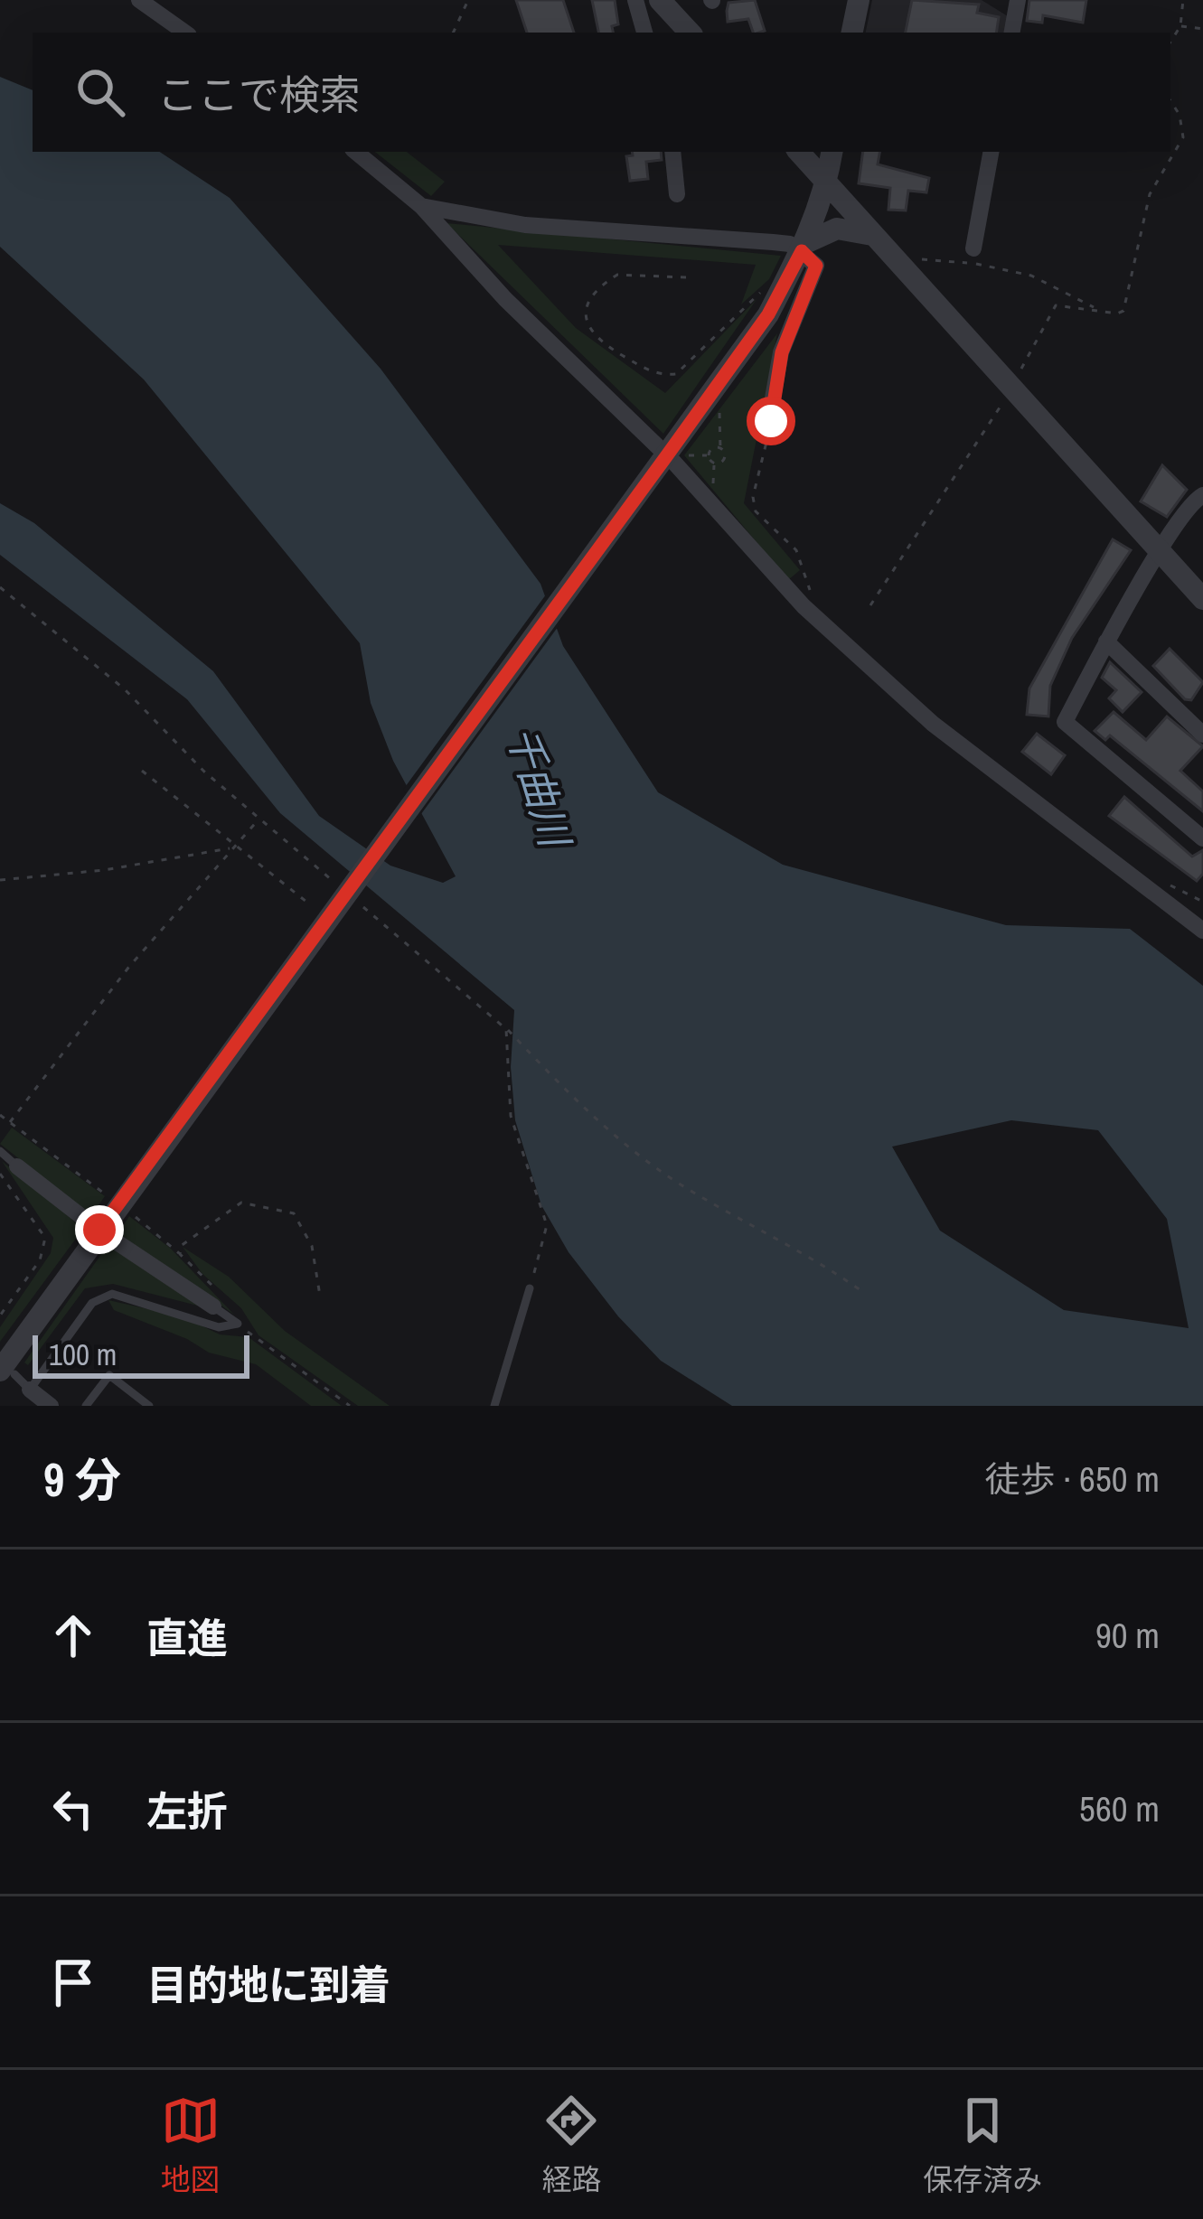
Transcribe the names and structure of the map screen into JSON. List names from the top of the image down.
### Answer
{
  "water": ["千曲川"],
  "scale_bar": "100 m",
  "page": {
    "search": "ここで検索",
    "scale": "100 m",
    "heading": ["9 分", "徒歩 · 650 m"],
    "list": [
      ["直進", "90 m"],
      ["左折", "560 m"],
      "目的地に到着"
    ],
    "nav": ["地図", "経路", "保存済み"]
  }
}
